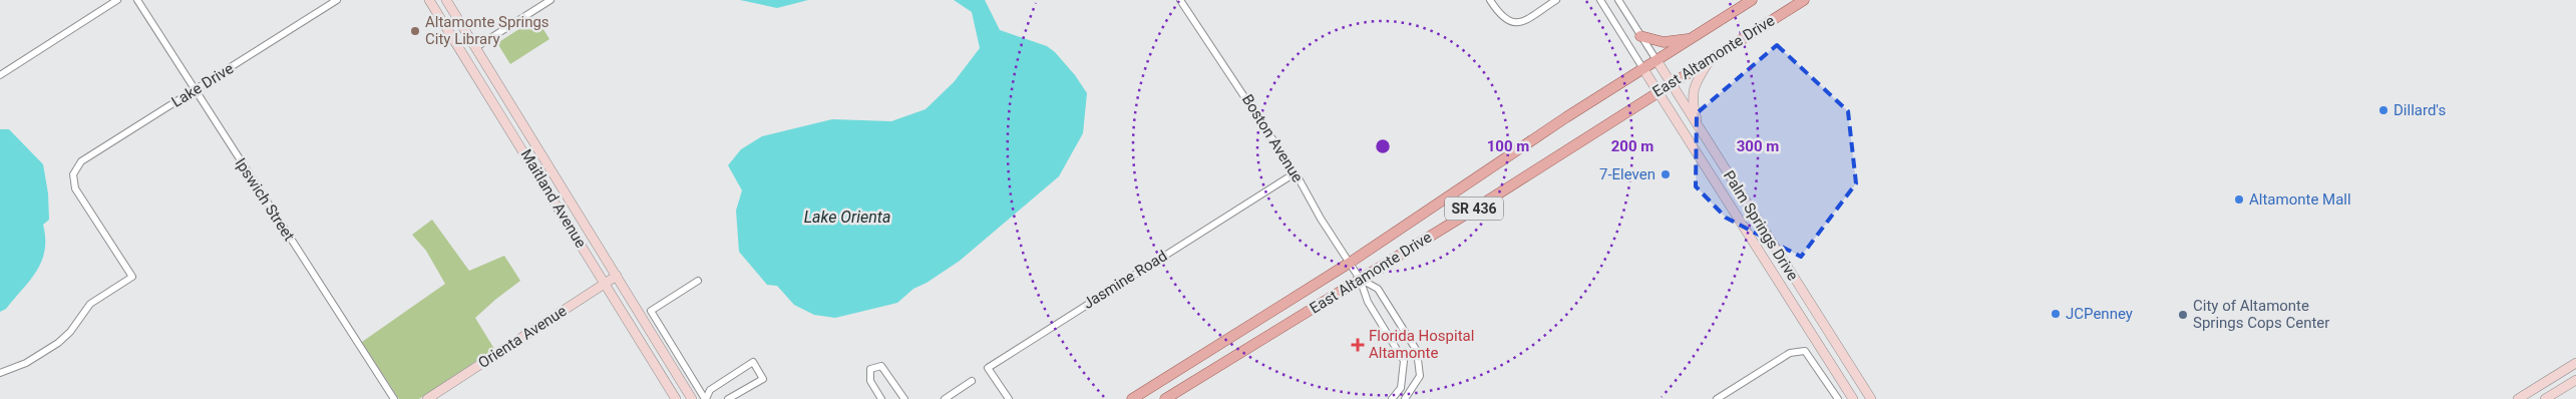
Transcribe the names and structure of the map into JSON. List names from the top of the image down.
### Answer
{
  "streets": {
    "main road": [
      "East Altamonte Drive",
      "Maitland Avenue",
      "SR 436",
      "Palm Springs Drive",
      "Orienta Avenue"
    ],
    "street": [
      "Lake Drive",
      "Boston Avenue",
      "Ipswich Street",
      "Jasmine Road"
    ]
  },
  "crossings": [
    ["East Altamonte Drive", "Boston Avenue"],
    ["East Altamonte Drive", "Palm Springs Drive"],
    ["Lake Drive", "Ipswich Street"],
    ["Boston Avenue", "SR 436"],
    ["Boston Avenue", "Jasmine Road"],
    ["Maitland Avenue", "Orienta Avenue"],
    ["SR 436", "Palm Springs Drive"]
  ],
  "water": ["Lake Orienta"],
  "places": {
    "other": [
      "Altamonte Springs City Library",
      "Dillard's",
      "7-Eleven",
      "Altamonte Mall",
      "JCPenney",
      "City of Altamonte Springs Cops Center"
    ],
    "health": ["Florida Hospital Altamonte"]
  },
  "rings": ["100 m", "200 m", "300 m"]
}
